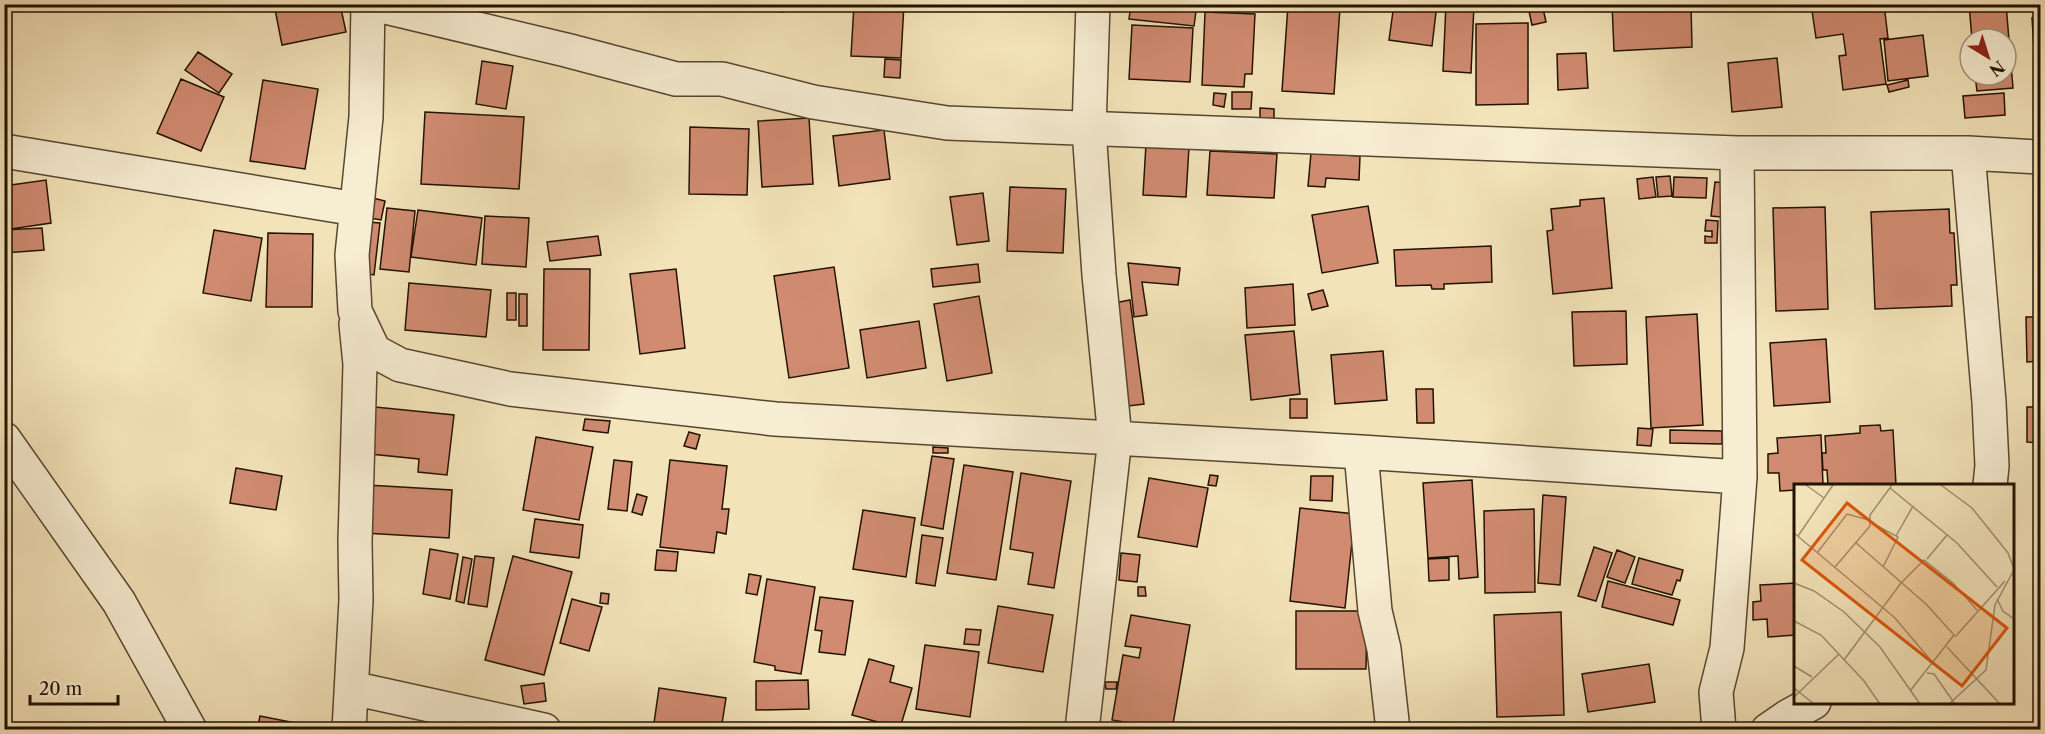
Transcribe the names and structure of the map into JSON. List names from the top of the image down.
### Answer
{
  "scale_bar": "20 m",
  "north": "bottom right"
}
